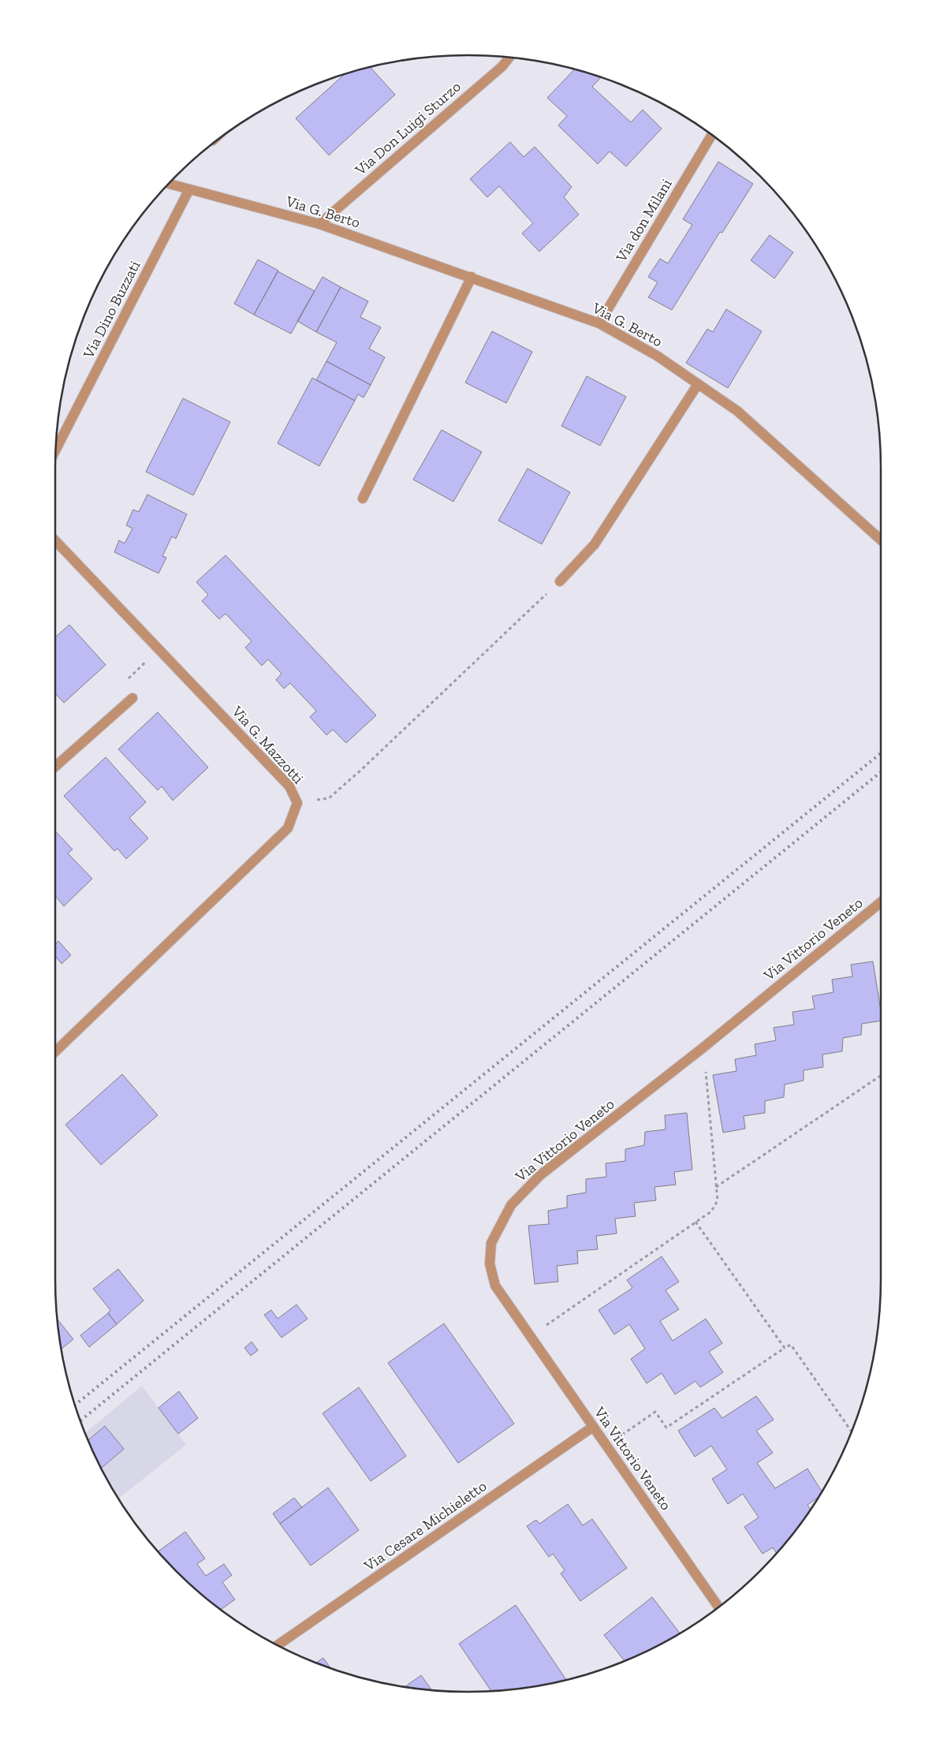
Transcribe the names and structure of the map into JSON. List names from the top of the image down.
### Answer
{
  "streets": {
    "street": [
      "Via Don Luigi Sturzo",
      "Via G. Berto",
      "Via don Milani",
      "Via Dino Buzzati",
      "Via G. Mazzotti",
      "Via Vittorio Veneto",
      "Via Cesare Michieletto"
    ]
  },
  "crossings": [
    ["Via Don Luigi Sturzo", "Via G. Berto"],
    ["Via G. Berto", "Via don Milani"],
    ["Via G. Berto", "Via Dino Buzzati"],
    ["Via Vittorio Veneto", "Via Cesare Michieletto"]
  ]
}
